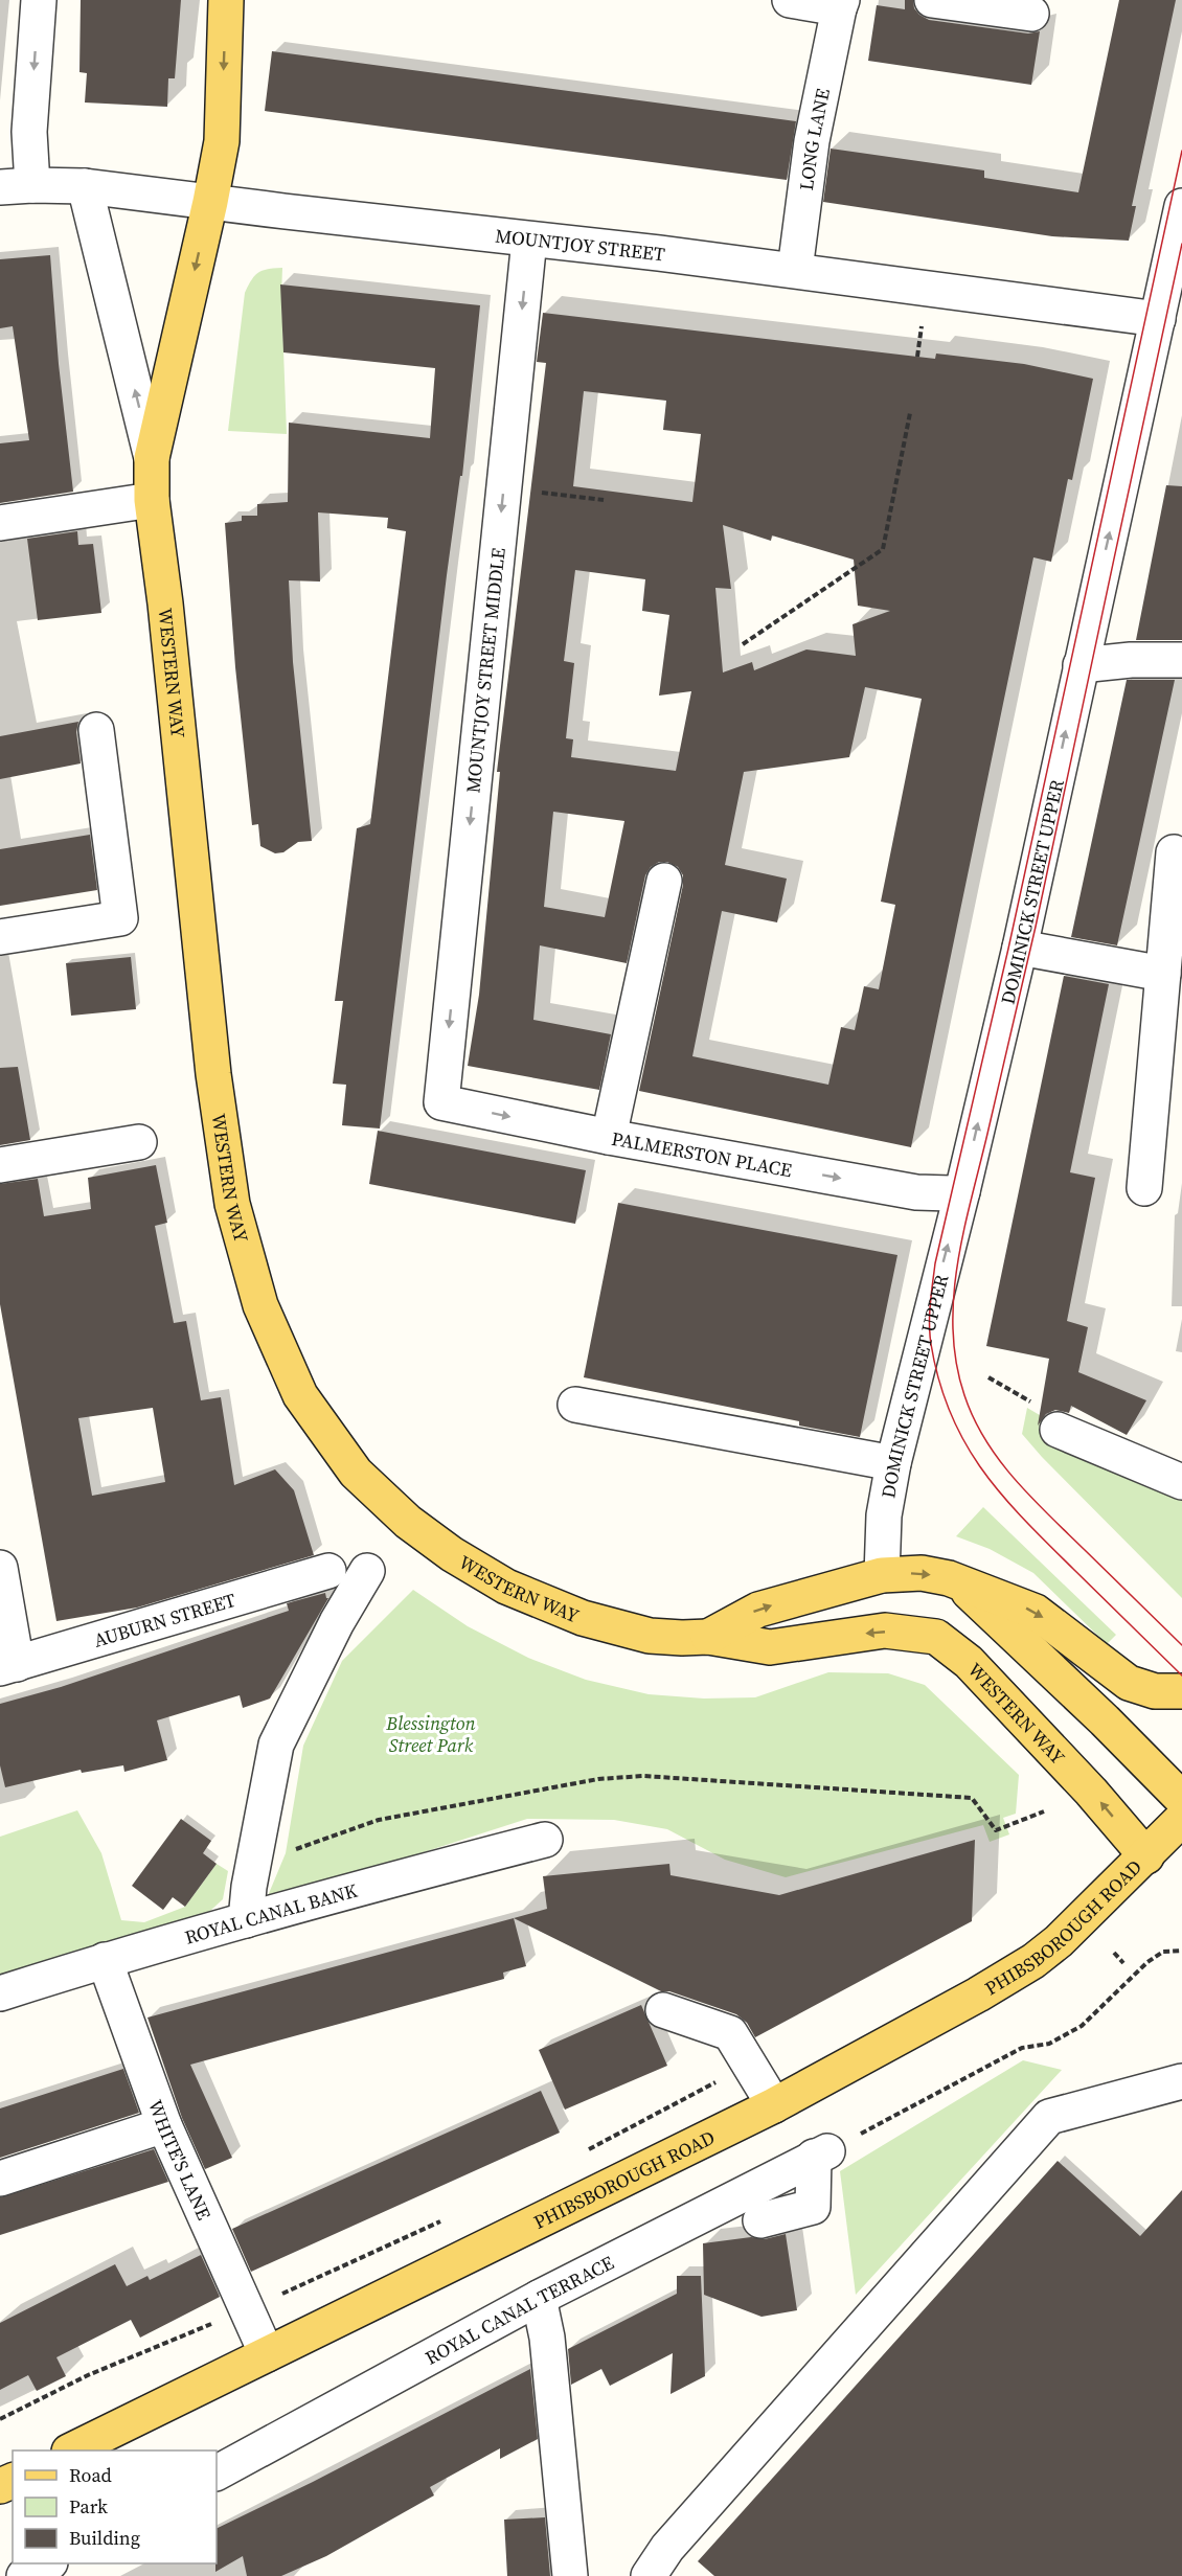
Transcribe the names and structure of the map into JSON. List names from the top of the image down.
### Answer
{
  "streets": {
    "main road": ["WESTERN WAY", "PHIBSBOROUGH ROAD"],
    "street": [
      "LONG LANE",
      "MOUNTJOY STREET",
      "MOUNTJOY STREET MIDDLE",
      "DOMINICK STREET UPPER",
      "PALMERSTON PLACE",
      "AUBURN STREET",
      "ROYAL CANAL BANK",
      "WHITE'S LANE",
      "ROYAL CANAL TERRACE"
    ]
  },
  "crossings": [
    ["LONG LANE", "MOUNTJOY STREET"],
    ["MOUNTJOY STREET", "MOUNTJOY STREET MIDDLE"],
    ["MOUNTJOY STREET", "WESTERN WAY"],
    ["MOUNTJOY STREET", "DOMINICK STREET UPPER"],
    ["MOUNTJOY STREET MIDDLE", "PALMERSTON PLACE"],
    ["WESTERN WAY", "DOMINICK STREET UPPER"],
    ["WESTERN WAY", "PHIBSBOROUGH ROAD"],
    ["DOMINICK STREET UPPER", "PALMERSTON PLACE"],
    ["ROYAL CANAL BANK", "WHITE'S LANE"],
    ["PHIBSBOROUGH ROAD", "WHITE'S LANE"]
  ],
  "one_way": ["MOUNTJOY STREET MIDDLE", "DOMINICK STREET UPPER"],
  "parks": ["Blessington Street Park"],
  "legend": ["Road", "Park", "Building"]
}
